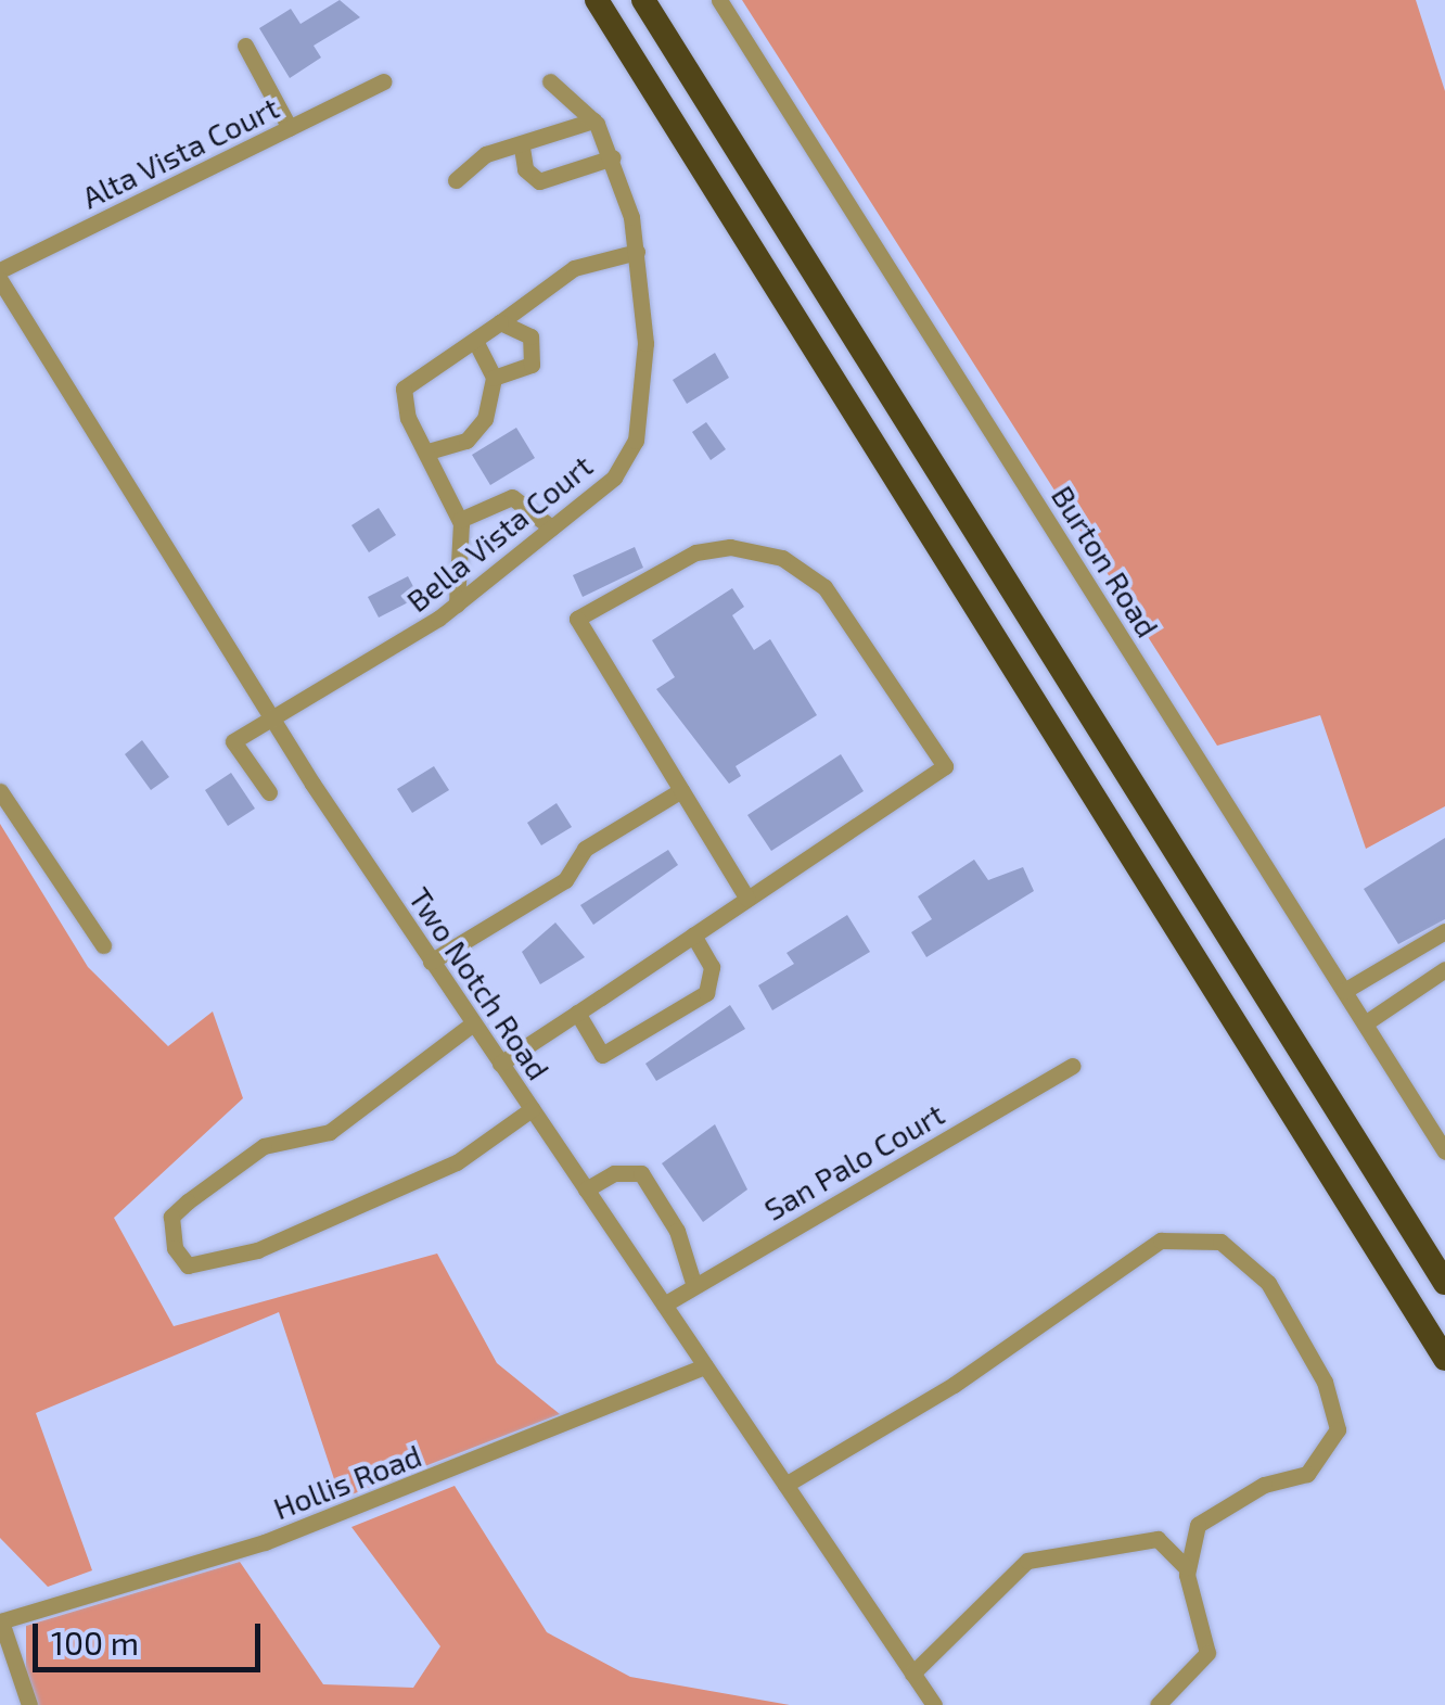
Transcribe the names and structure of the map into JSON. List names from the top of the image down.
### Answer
{
  "streets": {
    "street": [
      "Alta Vista Court",
      "Bella Vista Court",
      "Burton Road",
      "Two Notch Road",
      "San Palo Court",
      "Hollis Road"
    ]
  },
  "crossings": [
    ["Bella Vista Court", "Two Notch Road"],
    ["Two Notch Road", "San Palo Court"],
    ["Two Notch Road", "Hollis Road"]
  ],
  "scale_bar": "100 m"
}
